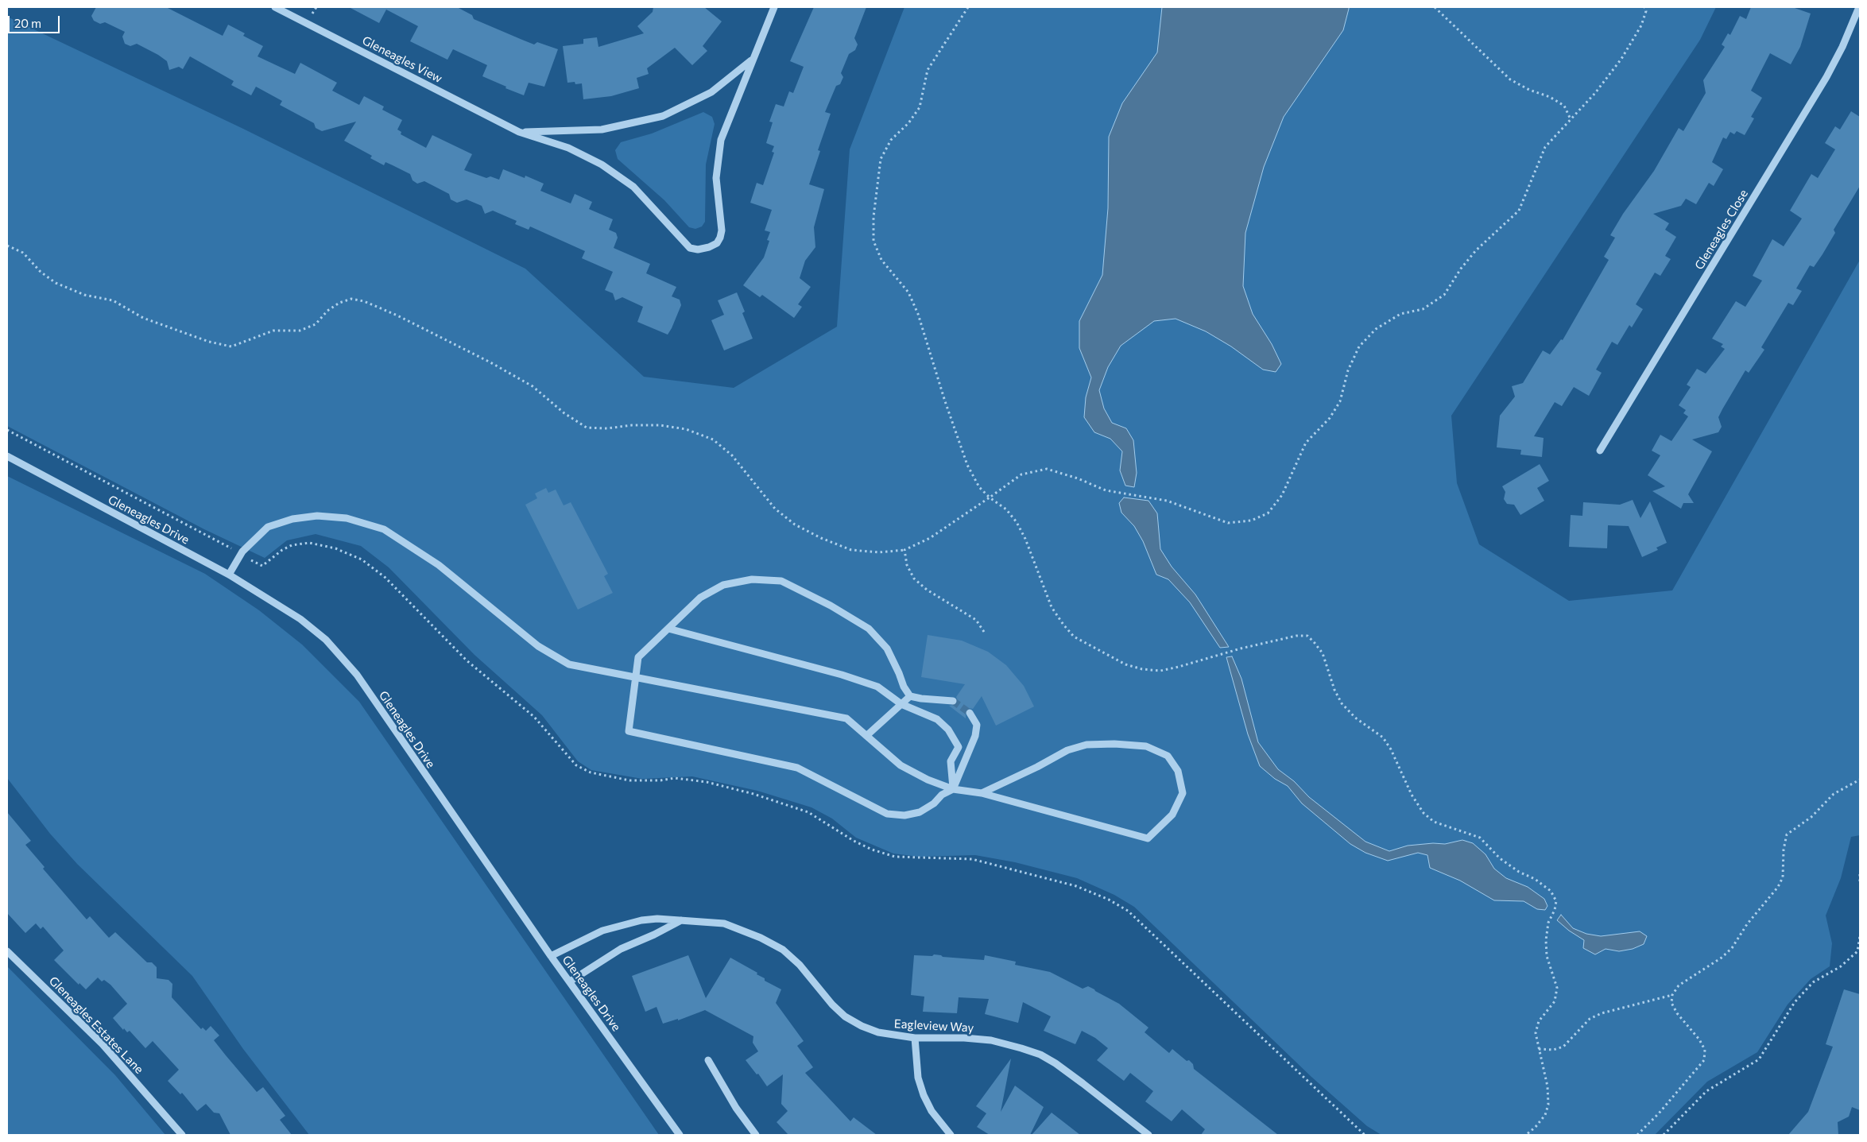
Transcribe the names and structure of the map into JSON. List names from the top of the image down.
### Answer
{
  "streets": {
    "street": [
      "Gleneagles View",
      "Gleneagles Close",
      "Gleneagles Drive",
      "Gleneagles Estates Lane",
      "Eagleview Way"
    ]
  },
  "crossings": [
    ["Gleneagles Drive", "Eagleview Way"]
  ],
  "scale_bar": "20 m"
}
